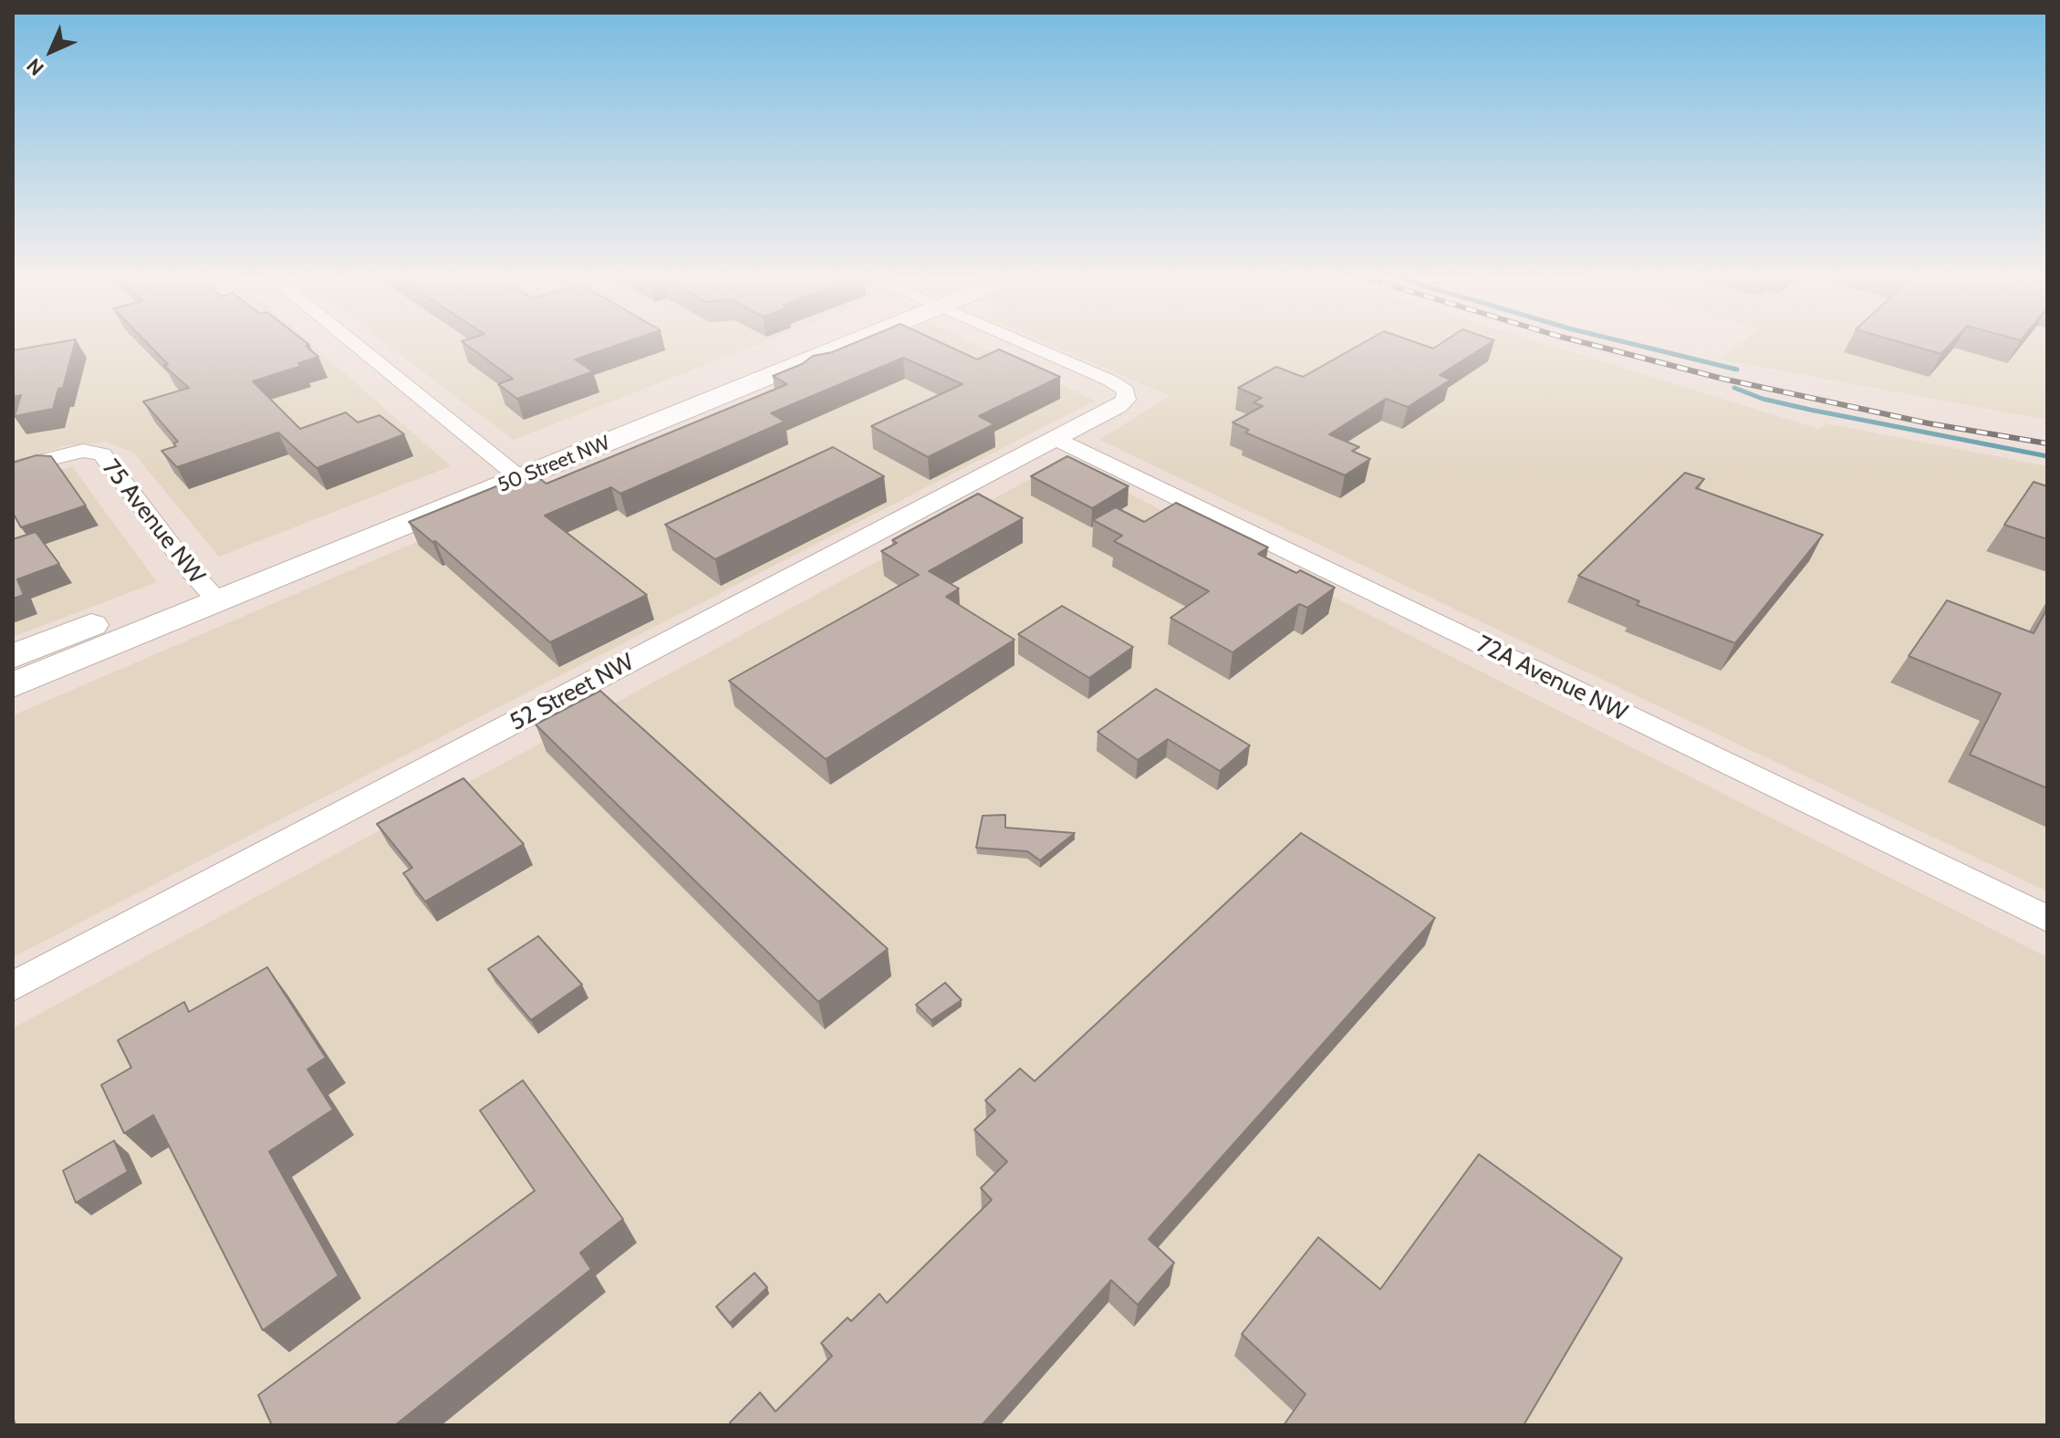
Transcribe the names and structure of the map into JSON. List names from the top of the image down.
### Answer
{
  "streets": {
    "main road": ["50 Street NW"],
    "street": ["75 Avenue NW", "72A Avenue NW", "52 Street NW"]
  },
  "crossings": [
    ["50 Street NW", "75 Avenue NW"],
    ["72A Avenue NW", "52 Street NW"]
  ],
  "north": "bottom left"
}
